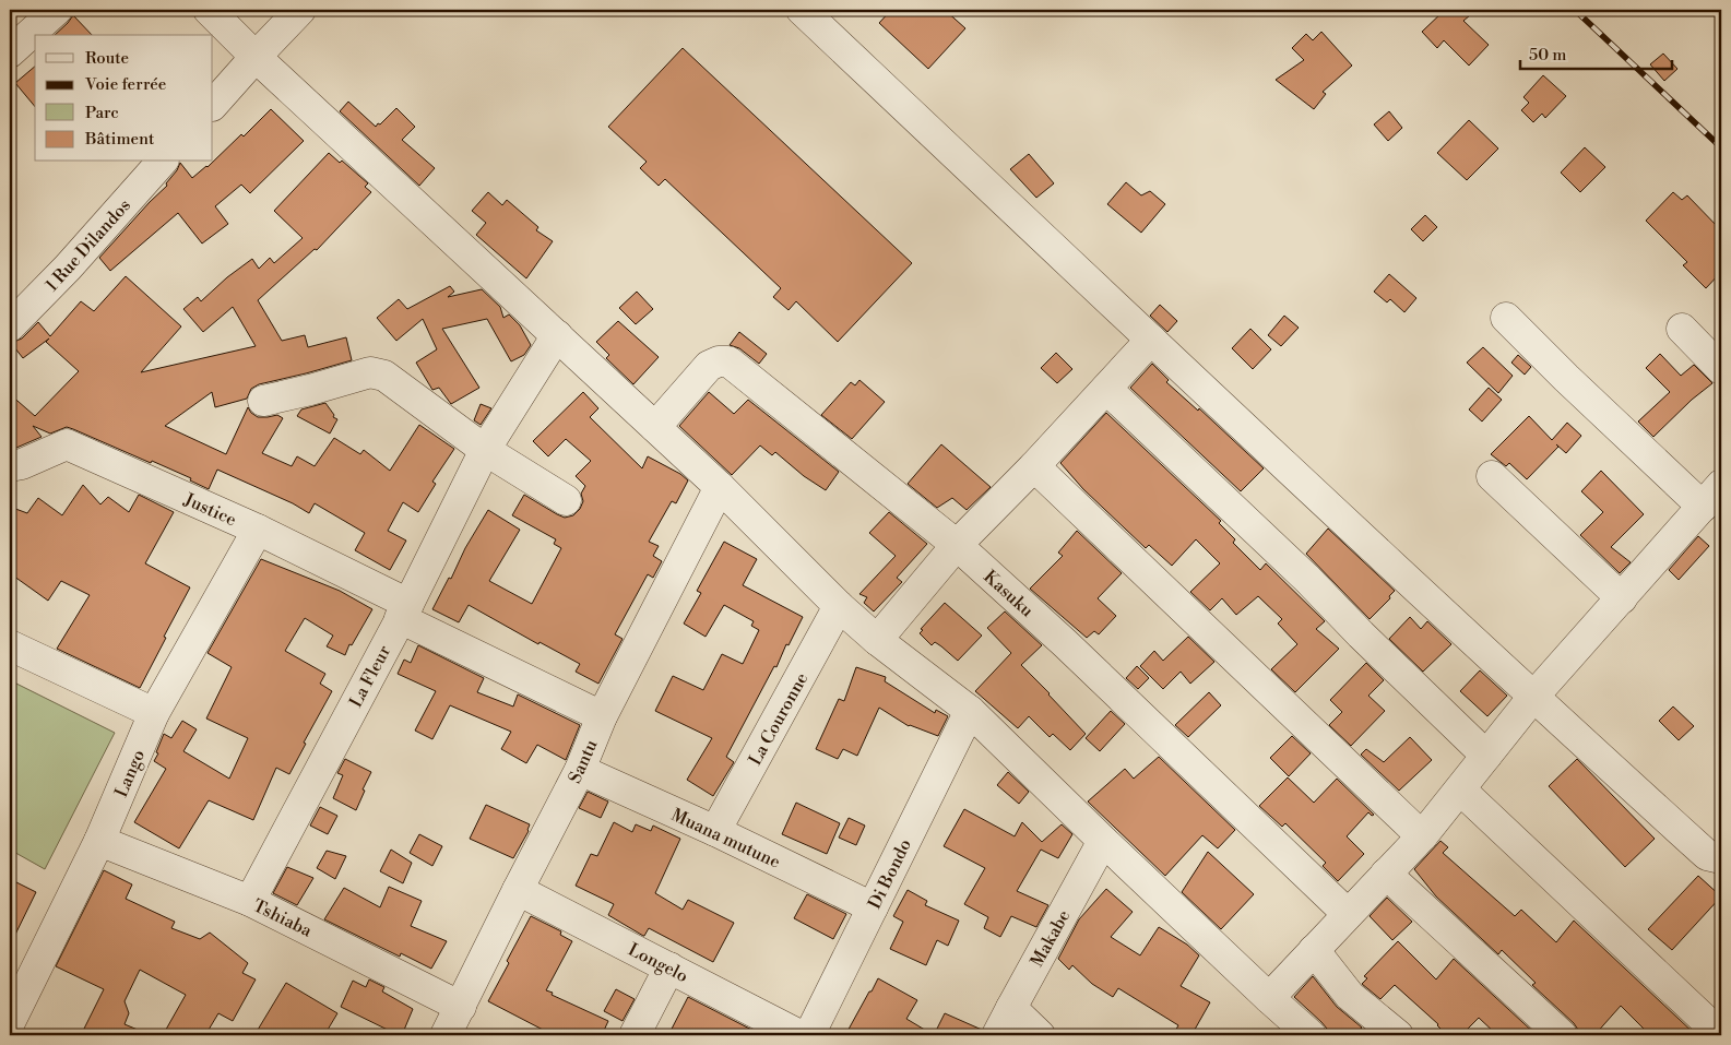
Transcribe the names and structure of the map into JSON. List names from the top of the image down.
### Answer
{
  "streets": {
    "street": [
      "1 Rue Dilandos",
      "Justice",
      "Kasuku",
      "La Fleur",
      "La Couronne",
      "Santu",
      "Lango",
      "Muana mutune",
      "Di Bondo",
      "Tshiaba",
      "Makabe",
      "Longelo"
    ]
  },
  "crossings": [
    ["Justice", "La Fleur"],
    ["Justice", "Santu"],
    ["Justice", "Lango"],
    ["La Fleur", "Tshiaba"],
    ["La Couronne", "Muana mutune"],
    ["Santu", "Muana mutune"],
    ["Santu", "Tshiaba"],
    ["Santu", "Longelo"],
    ["Lango", "Tshiaba"],
    ["Muana mutune", "Di Bondo"]
  ],
  "legend": [
    "Route",
    "Voie ferrée",
    "Parc",
    "Bâtiment"
  ],
  "scale_bar": "50 m"
}
